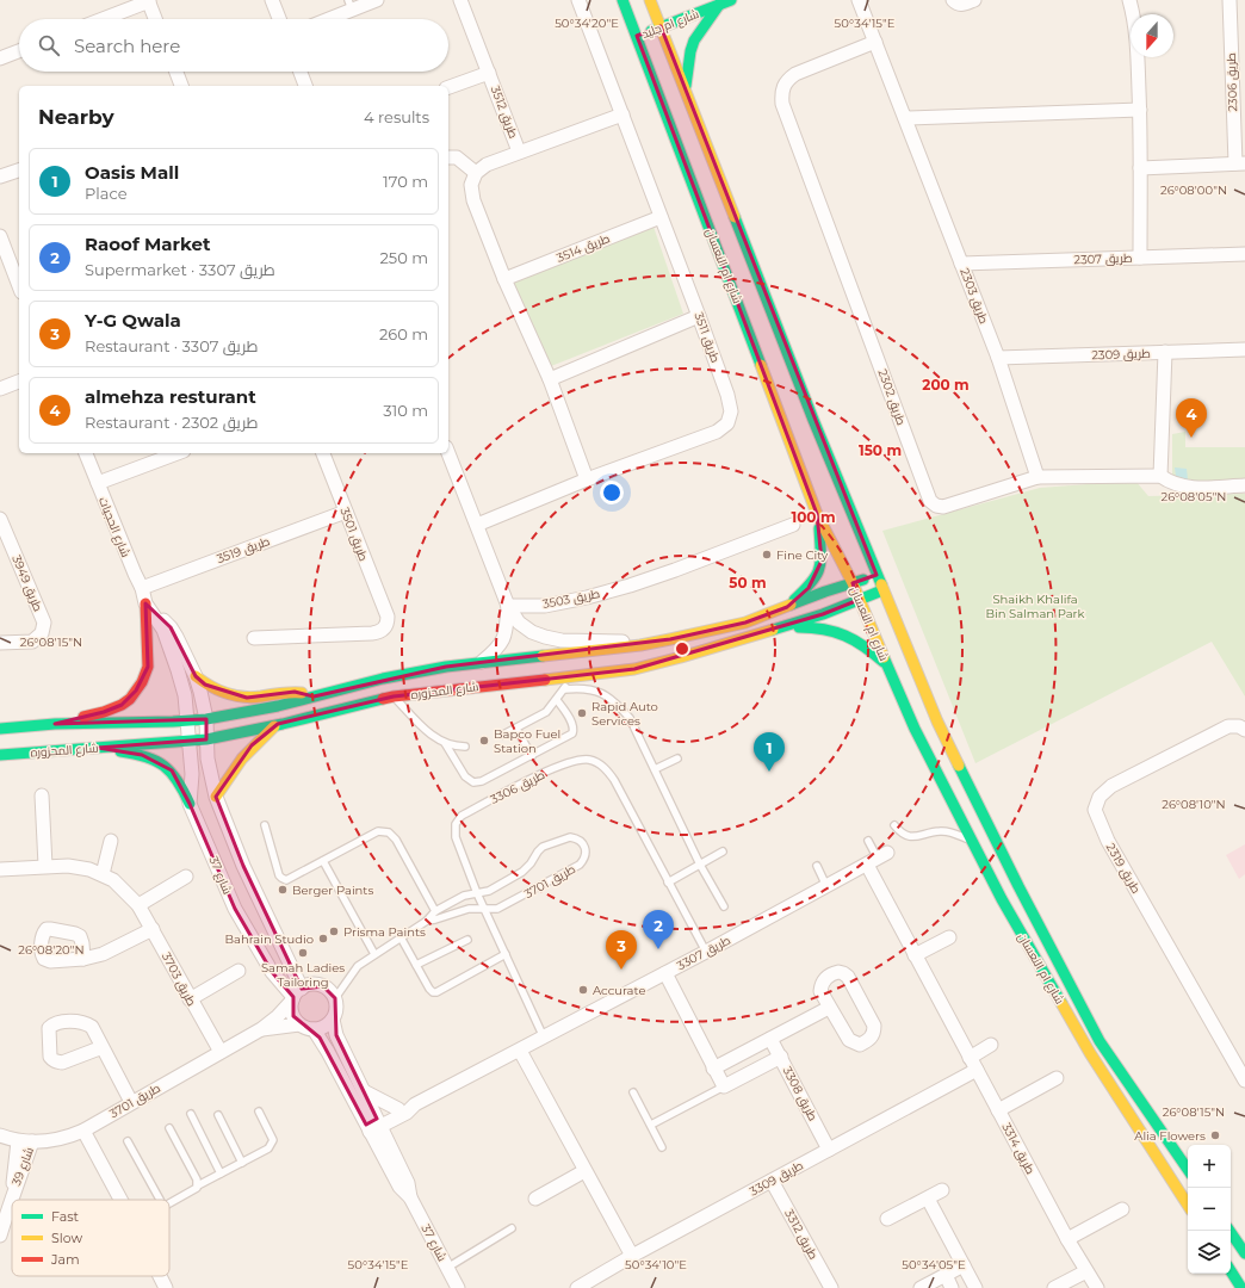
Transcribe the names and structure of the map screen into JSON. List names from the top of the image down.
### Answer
{
  "streets": {
    "main road": ["شارع ام جليد", "شارع ام النعسان", "شارع المحزوره"],
    "street": [
      "طريق 2306",
      "طريق 3512",
      "طريق 3514",
      "طريق 2307",
      "طريق 2303",
      "طريق 3511",
      "طريق 2309",
      "طريق 2302",
      "شارع الحجيات",
      "طريق 3501",
      "طريق 3519",
      "طريق 3949",
      "طريق 3503",
      "طريق 2319",
      "شارع 37",
      "طريق 3701",
      "طريق 3307",
      "طريق 3703",
      "طريق 3308",
      "طريق 3314",
      "شارع 39",
      "طريق 3309",
      "طريق 3312"
    ],
    "lane": ["طريق 3306"]
  },
  "crossings": [
    ["شارع ام جليد", "شارع ام النعسان"],
    ["طريق 3514", "طريق 3511"],
    ["طريق 2307", "طريق 2303"],
    ["شارع ام النعسان", "شارع المحزوره"],
    ["طريق 2303", "طريق 2309"],
    ["طريق 2303", "طريق 2302"],
    ["شارع الحجيات", "طريق 3519"],
    ["شارع الحجيات", "شارع المحزوره"],
    ["شارع الحجيات", "شارع 37"],
    ["طريق 3501", "طريق 3519"],
    ["شارع المحزوره", "شارع 37"],
    ["طريق 3306", "طريق 3701"],
    ["طريق 3306", "طريق 3307"],
    ["شارع 37", "طريق 3701"],
    ["شارع 37", "طريق 3307"],
    ["طريق 3701", "طريق 3703"],
    ["طريق 3701", "شارع 39"],
    ["طريق 3307", "طريق 3314"],
    ["طريق 3308", "طريق 3309"],
    ["طريق 3314", "طريق 3309"],
    ["طريق 3309", "طريق 3312"]
  ],
  "parks": ["Shaikh Khalifa Bin Salman Park"],
  "places": [
    "Fine City",
    "Rapid Auto Services",
    "Bapco Fuel Station",
    "Berger Paints",
    "Prisma Paints",
    "Bahrain Studio",
    "Samah Ladies Tailoring",
    "Accurate",
    "Alia Flowers"
  ],
  "legend": ["Fast", "Slow", "Jam"],
  "north": "bottom",
  "page": {
    "search": "Search here",
    "heading": ["Nearby", "4 results"],
    "list": [
      {
        "mark": "1",
        "name": "Oasis Mall",
        "note": "Place",
        "value": "170 m"
      },
      {
        "mark": "2",
        "name": "Raoof Market",
        "note": "Supermarket · طريق 3307",
        "value": "250 m"
      },
      {
        "mark": "3",
        "name": "Y-G Qwala",
        "note": "Restaurant · طريق 3307",
        "value": "260 m"
      },
      {
        "mark": "4",
        "name": "almehza resturant",
        "note": "Restaurant · طريق 2302",
        "value": "310 m"
      }
    ],
    "pins": [
      "4",
      "1",
      "2",
      "3"
    ],
    "map_buttons": ["+", "−"]
  },
  "coordinates": [
    "50°34'20\"E",
    "50°34'15\"E",
    "26°08'00\"N",
    "26°08'05\"N",
    "26°08'15\"N",
    "26°08'10\"N",
    "26°08'20\"N",
    "50°34'10\"E",
    "50°34'05\"E"
  ],
  "rings": [
    "200 m",
    "150 m",
    "100 m",
    "50 m"
  ]
}
